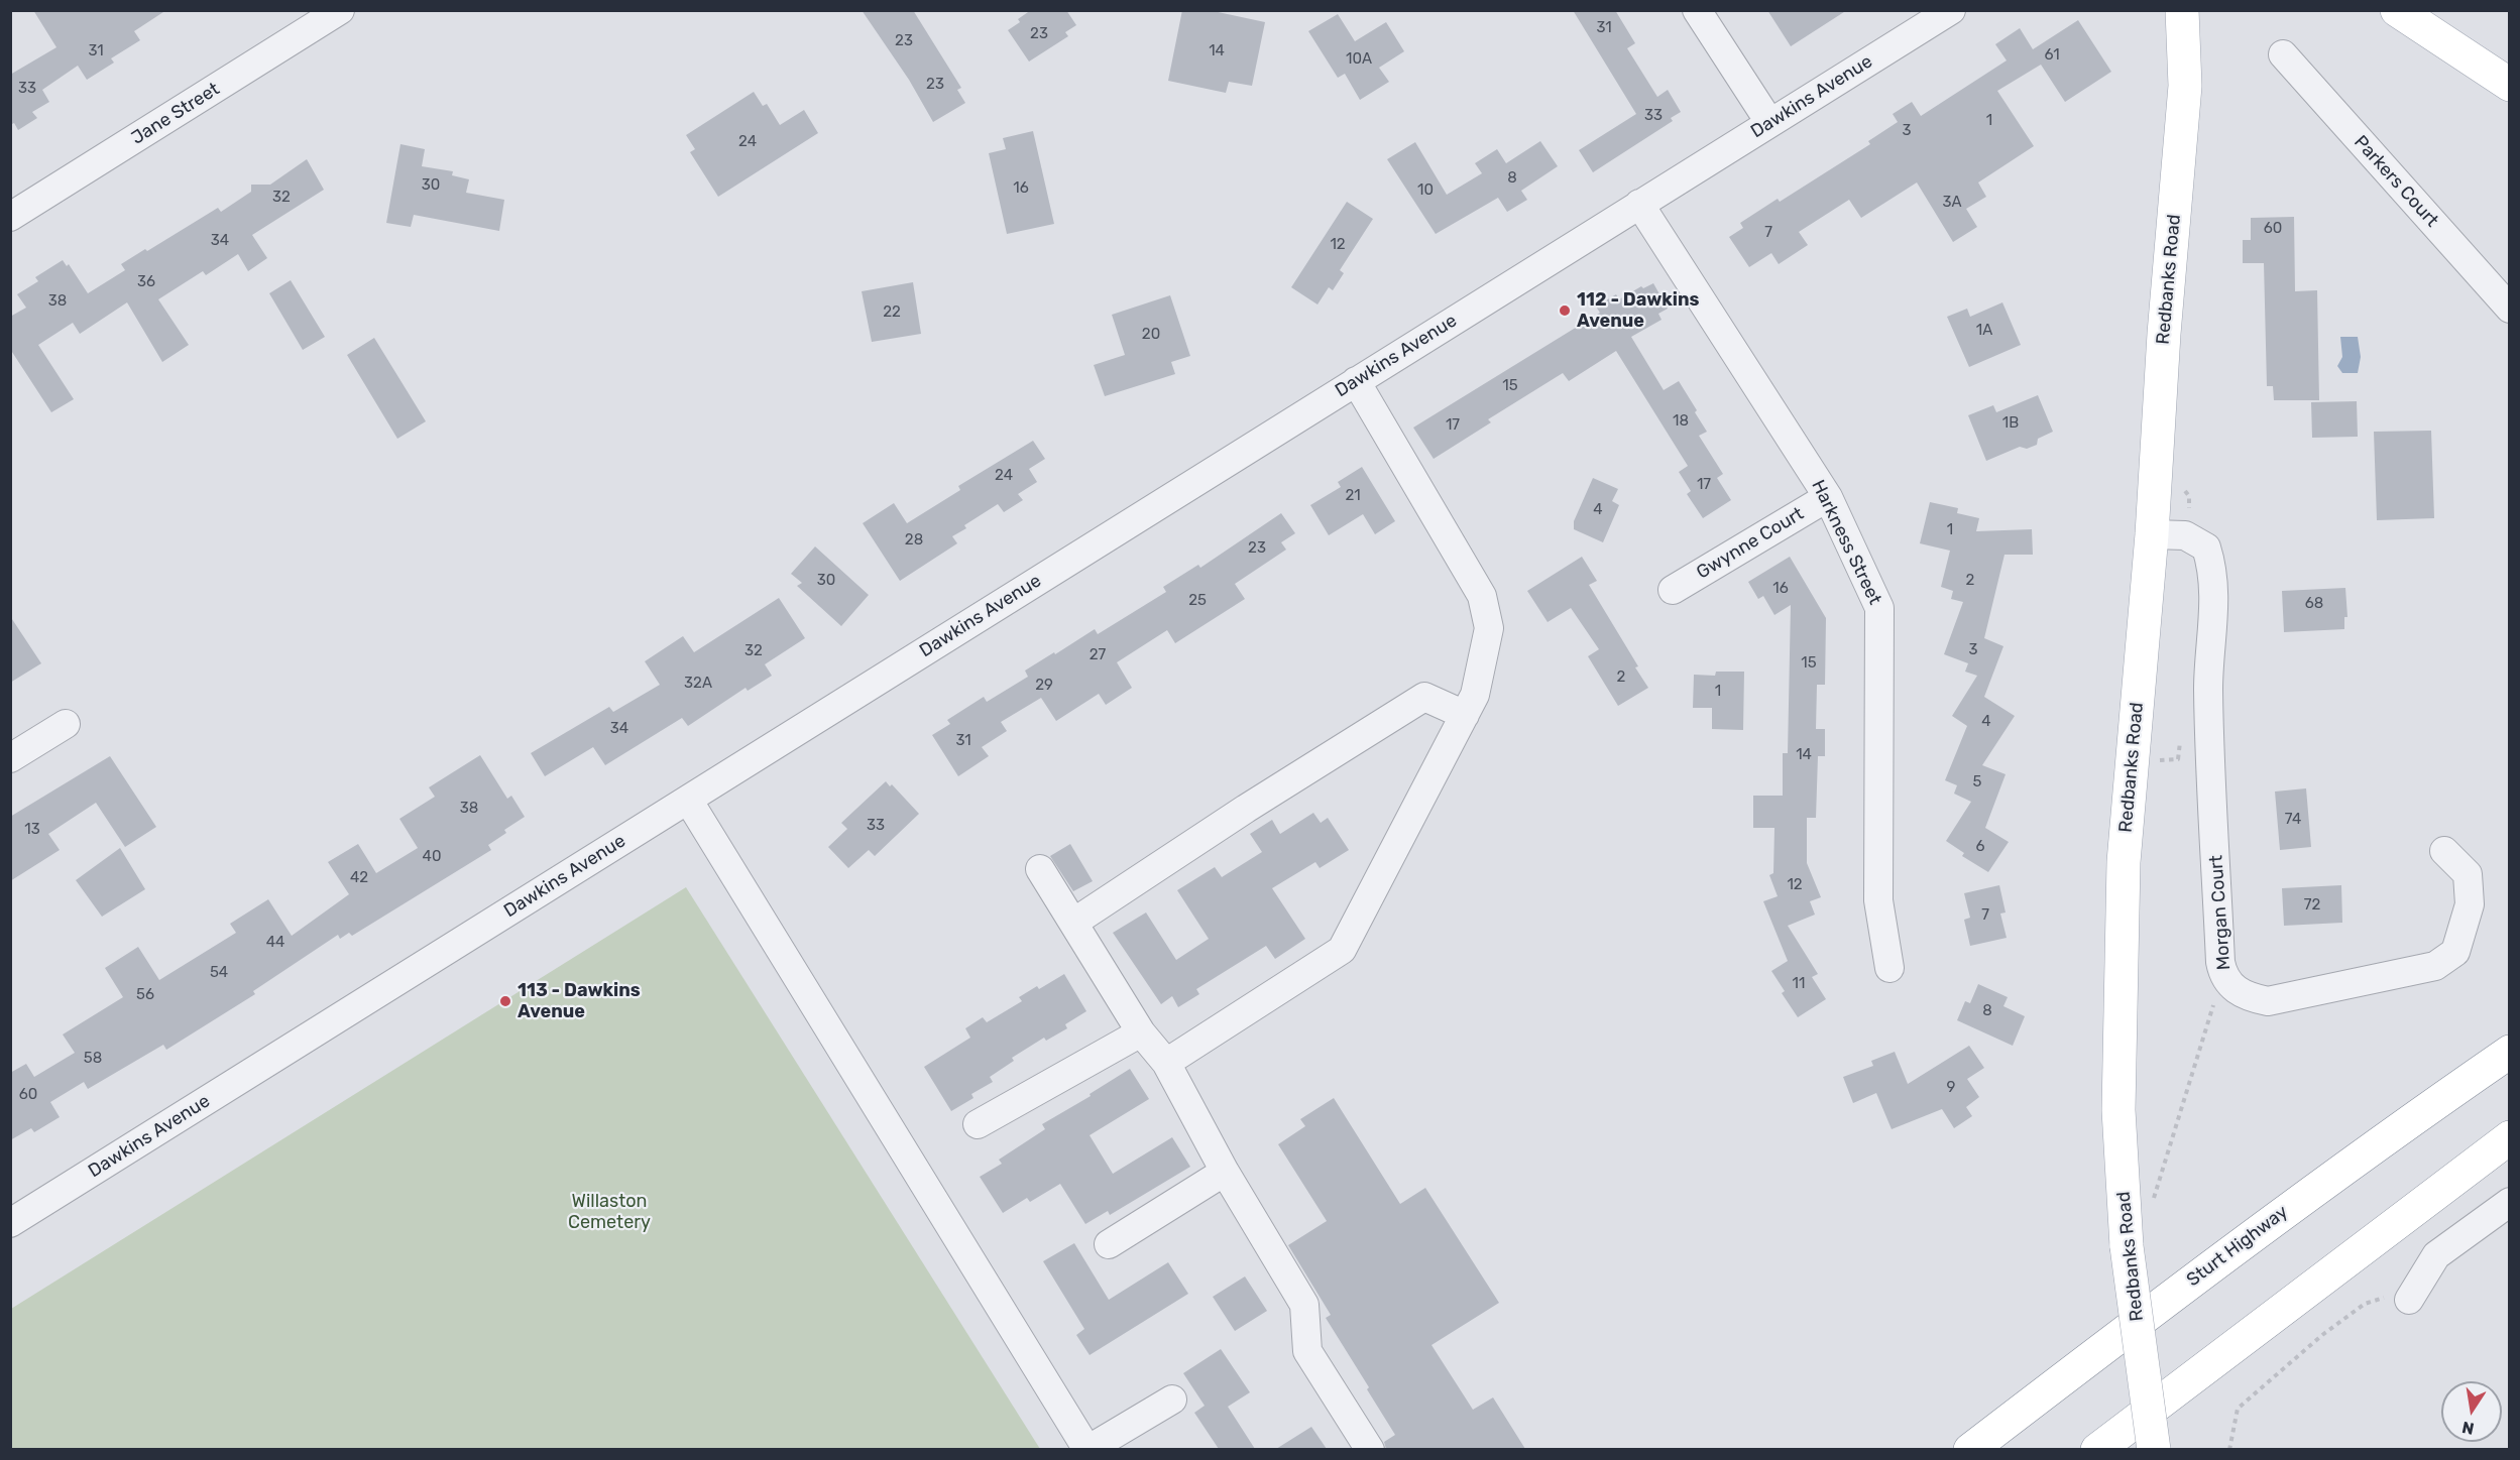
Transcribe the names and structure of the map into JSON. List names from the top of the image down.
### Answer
{
  "streets": {
    "main road": ["Redbanks Road", "Sturt Highway"],
    "street": [
      "Dawkins Avenue",
      "Jane Street",
      "Parkers Court",
      "Harkness Street",
      "Gwynne Court",
      "Morgan Court"
    ]
  },
  "crossings": [
    ["Dawkins Avenue", "Harkness Street"],
    ["Redbanks Road", "Morgan Court"],
    ["Harkness Street", "Gwynne Court"]
  ],
  "parks": ["Willaston Cemetery"],
  "places": ["112 - Dawkins Avenue", "113 - Dawkins Avenue"],
  "house_numbers": [
    "31",
    "23",
    "23",
    "31",
    "14",
    "61",
    "10A",
    "23",
    "33",
    "33",
    "1",
    "3",
    "24",
    "8",
    "30",
    "16",
    "10",
    "32",
    "3A",
    "60",
    "7",
    "34",
    "12",
    "36",
    "38",
    "22",
    "1A",
    "20",
    "15",
    "18",
    "1B",
    "17",
    "24",
    "17",
    "21",
    "4",
    "1",
    "28",
    "23",
    "30",
    "2",
    "16",
    "25",
    "68",
    "3",
    "32",
    "27",
    "15",
    "2",
    "32A",
    "29",
    "1",
    "4",
    "34",
    "31",
    "14",
    "5",
    "38",
    "74",
    "33",
    "13",
    "6",
    "40",
    "42",
    "12",
    "72",
    "7",
    "44",
    "54",
    "11",
    "56",
    "8",
    "58",
    "9",
    "60"
  ],
  "north": "bottom"
}
